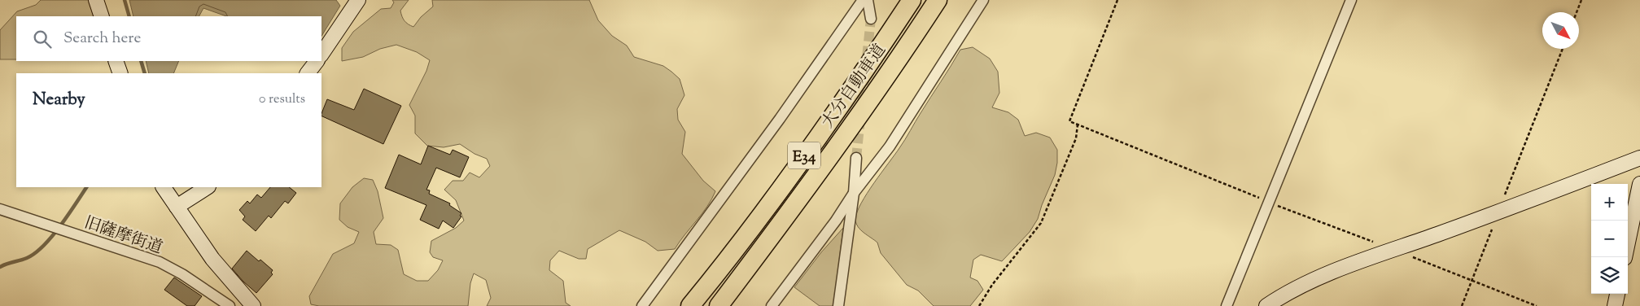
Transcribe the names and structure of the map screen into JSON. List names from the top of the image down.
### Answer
{
  "streets": {
    "highway": ["大分自動車道", "E34"],
    "street": ["旧薩摩街道"]
  },
  "north": "bottom right",
  "page": {
    "search": "Search here",
    "heading": ["Nearby", "0 results"],
    "map_buttons": ["+", "−"]
  }
}
